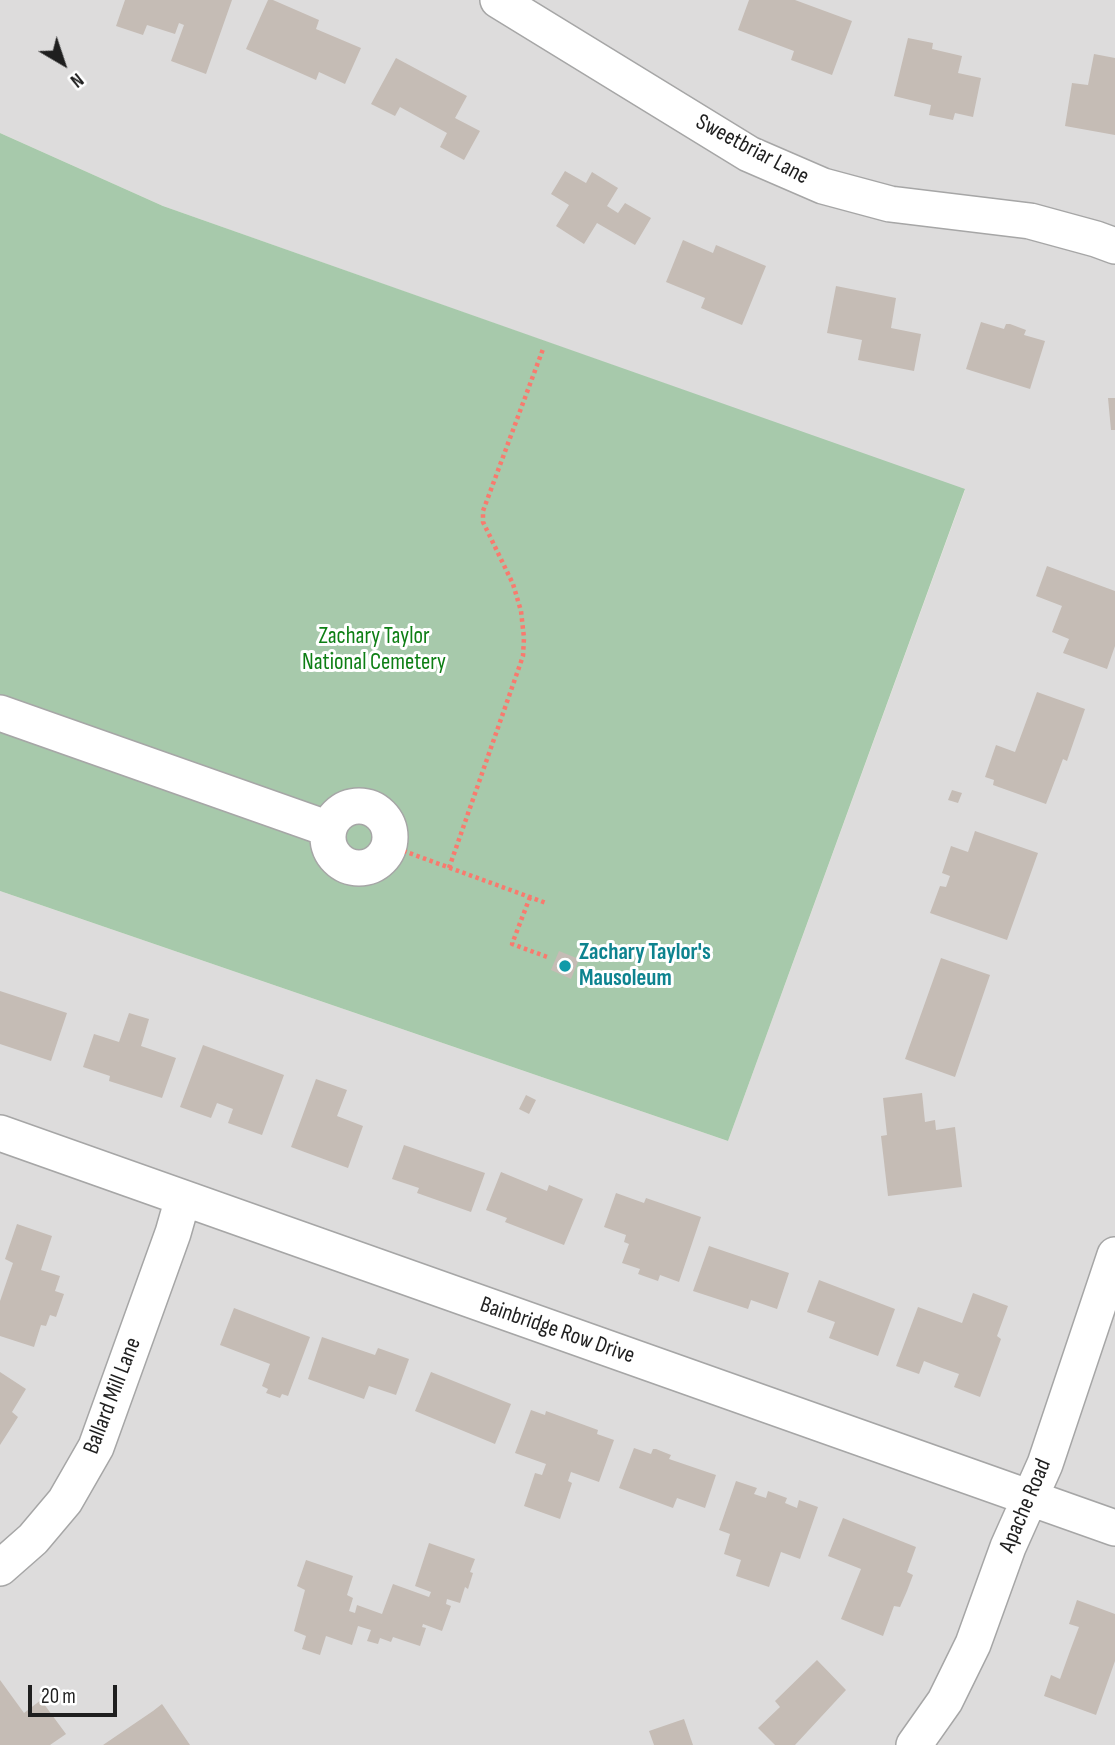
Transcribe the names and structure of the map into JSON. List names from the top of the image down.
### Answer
{
  "streets": {
    "street": [
      "Sweetbriar Lane",
      "Bainbridge Row Drive",
      "Ballard Mill Lane",
      "Apache Road"
    ]
  },
  "crossings": [
    ["Bainbridge Row Drive", "Ballard Mill Lane"],
    ["Bainbridge Row Drive", "Apache Road"]
  ],
  "parks": ["Zachary Taylor National Cemetery"],
  "places": ["Zachary Taylor's Mausoleum"],
  "scale_bar": "20 m",
  "north": "bottom right"
}
